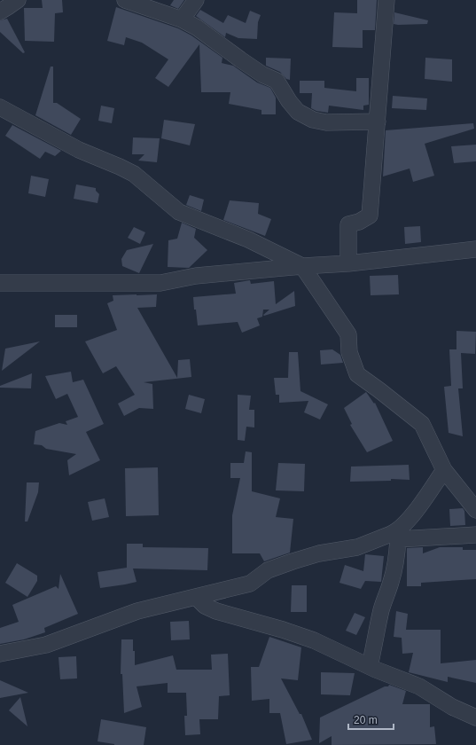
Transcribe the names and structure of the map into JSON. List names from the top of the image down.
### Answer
{
  "scale_bar": "20 m"
}
